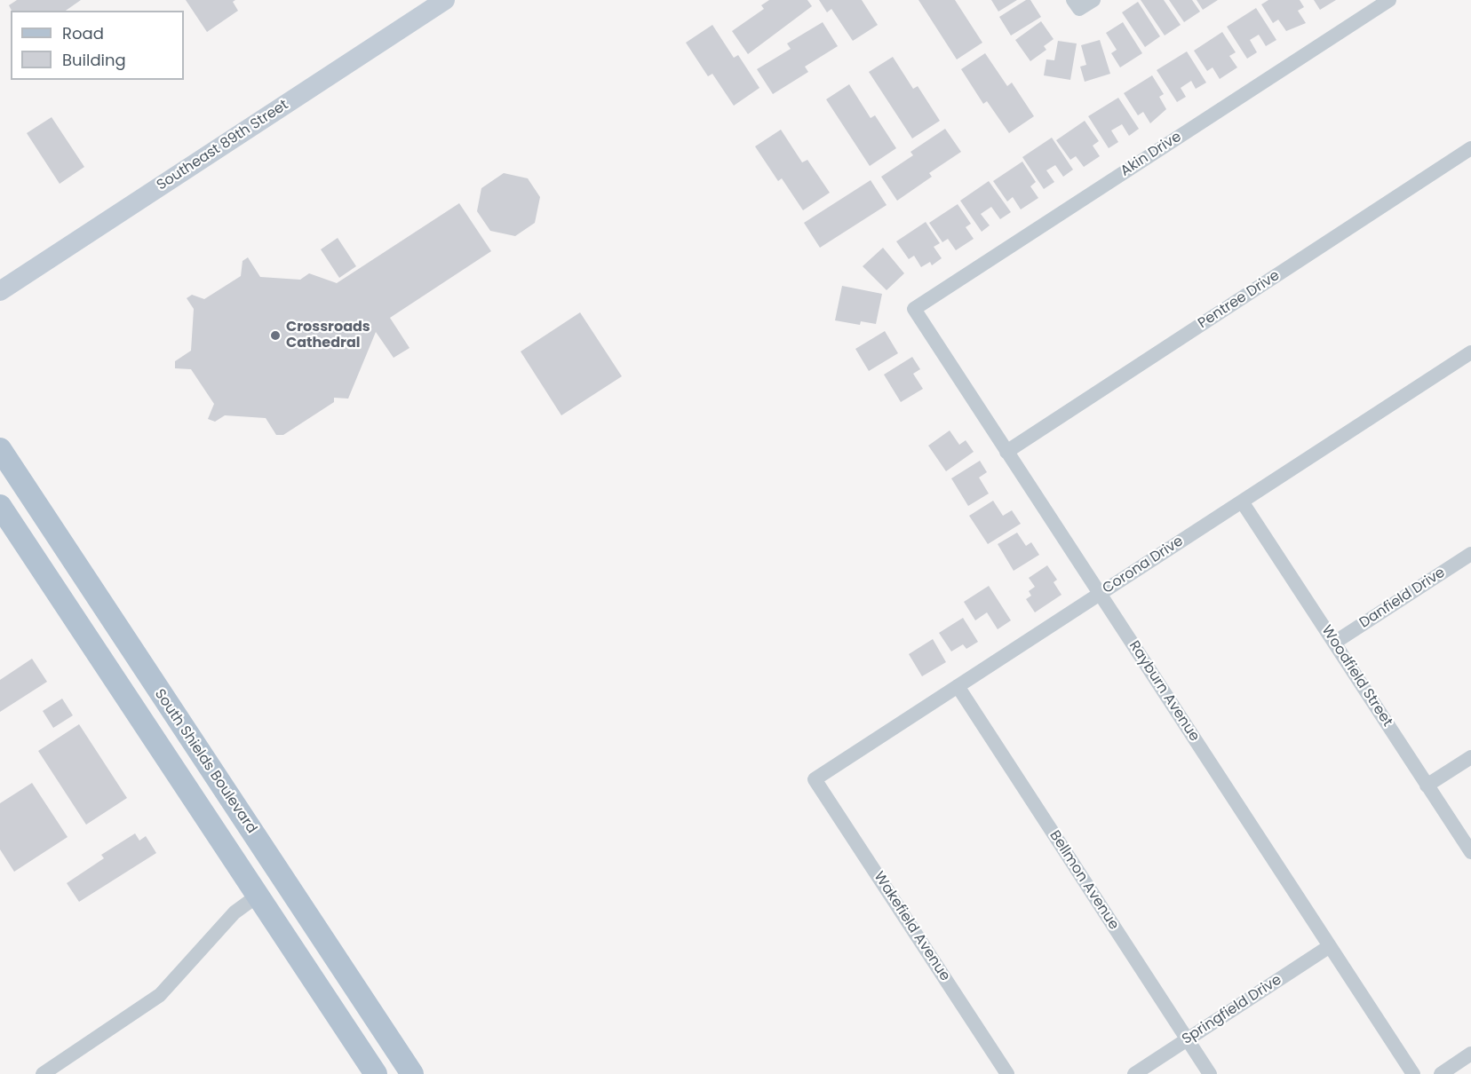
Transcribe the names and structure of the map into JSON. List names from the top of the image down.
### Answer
{
  "streets": {
    "main road": ["Southeast 89th Street", "South Shields Boulevard"],
    "street": [
      "Akin Drive",
      "Pentree Drive",
      "Corona Drive",
      "Danfield Drive",
      "Woodfield Street",
      "Rayburn Avenue",
      "Bellmon Avenue",
      "Wakefield Avenue",
      "Springfield Drive"
    ]
  },
  "crossings": [
    ["Akin Drive", "Rayburn Avenue"],
    ["Pentree Drive", "Rayburn Avenue"],
    ["Corona Drive", "Woodfield Street"],
    ["Corona Drive", "Rayburn Avenue"],
    ["Corona Drive", "Bellmon Avenue"],
    ["Corona Drive", "Wakefield Avenue"],
    ["Danfield Drive", "Woodfield Street"],
    ["Rayburn Avenue", "Springfield Drive"],
    ["Bellmon Avenue", "Springfield Drive"]
  ],
  "places": ["Crossroads Cathedral"],
  "legend": ["Road", "Building"]
}
